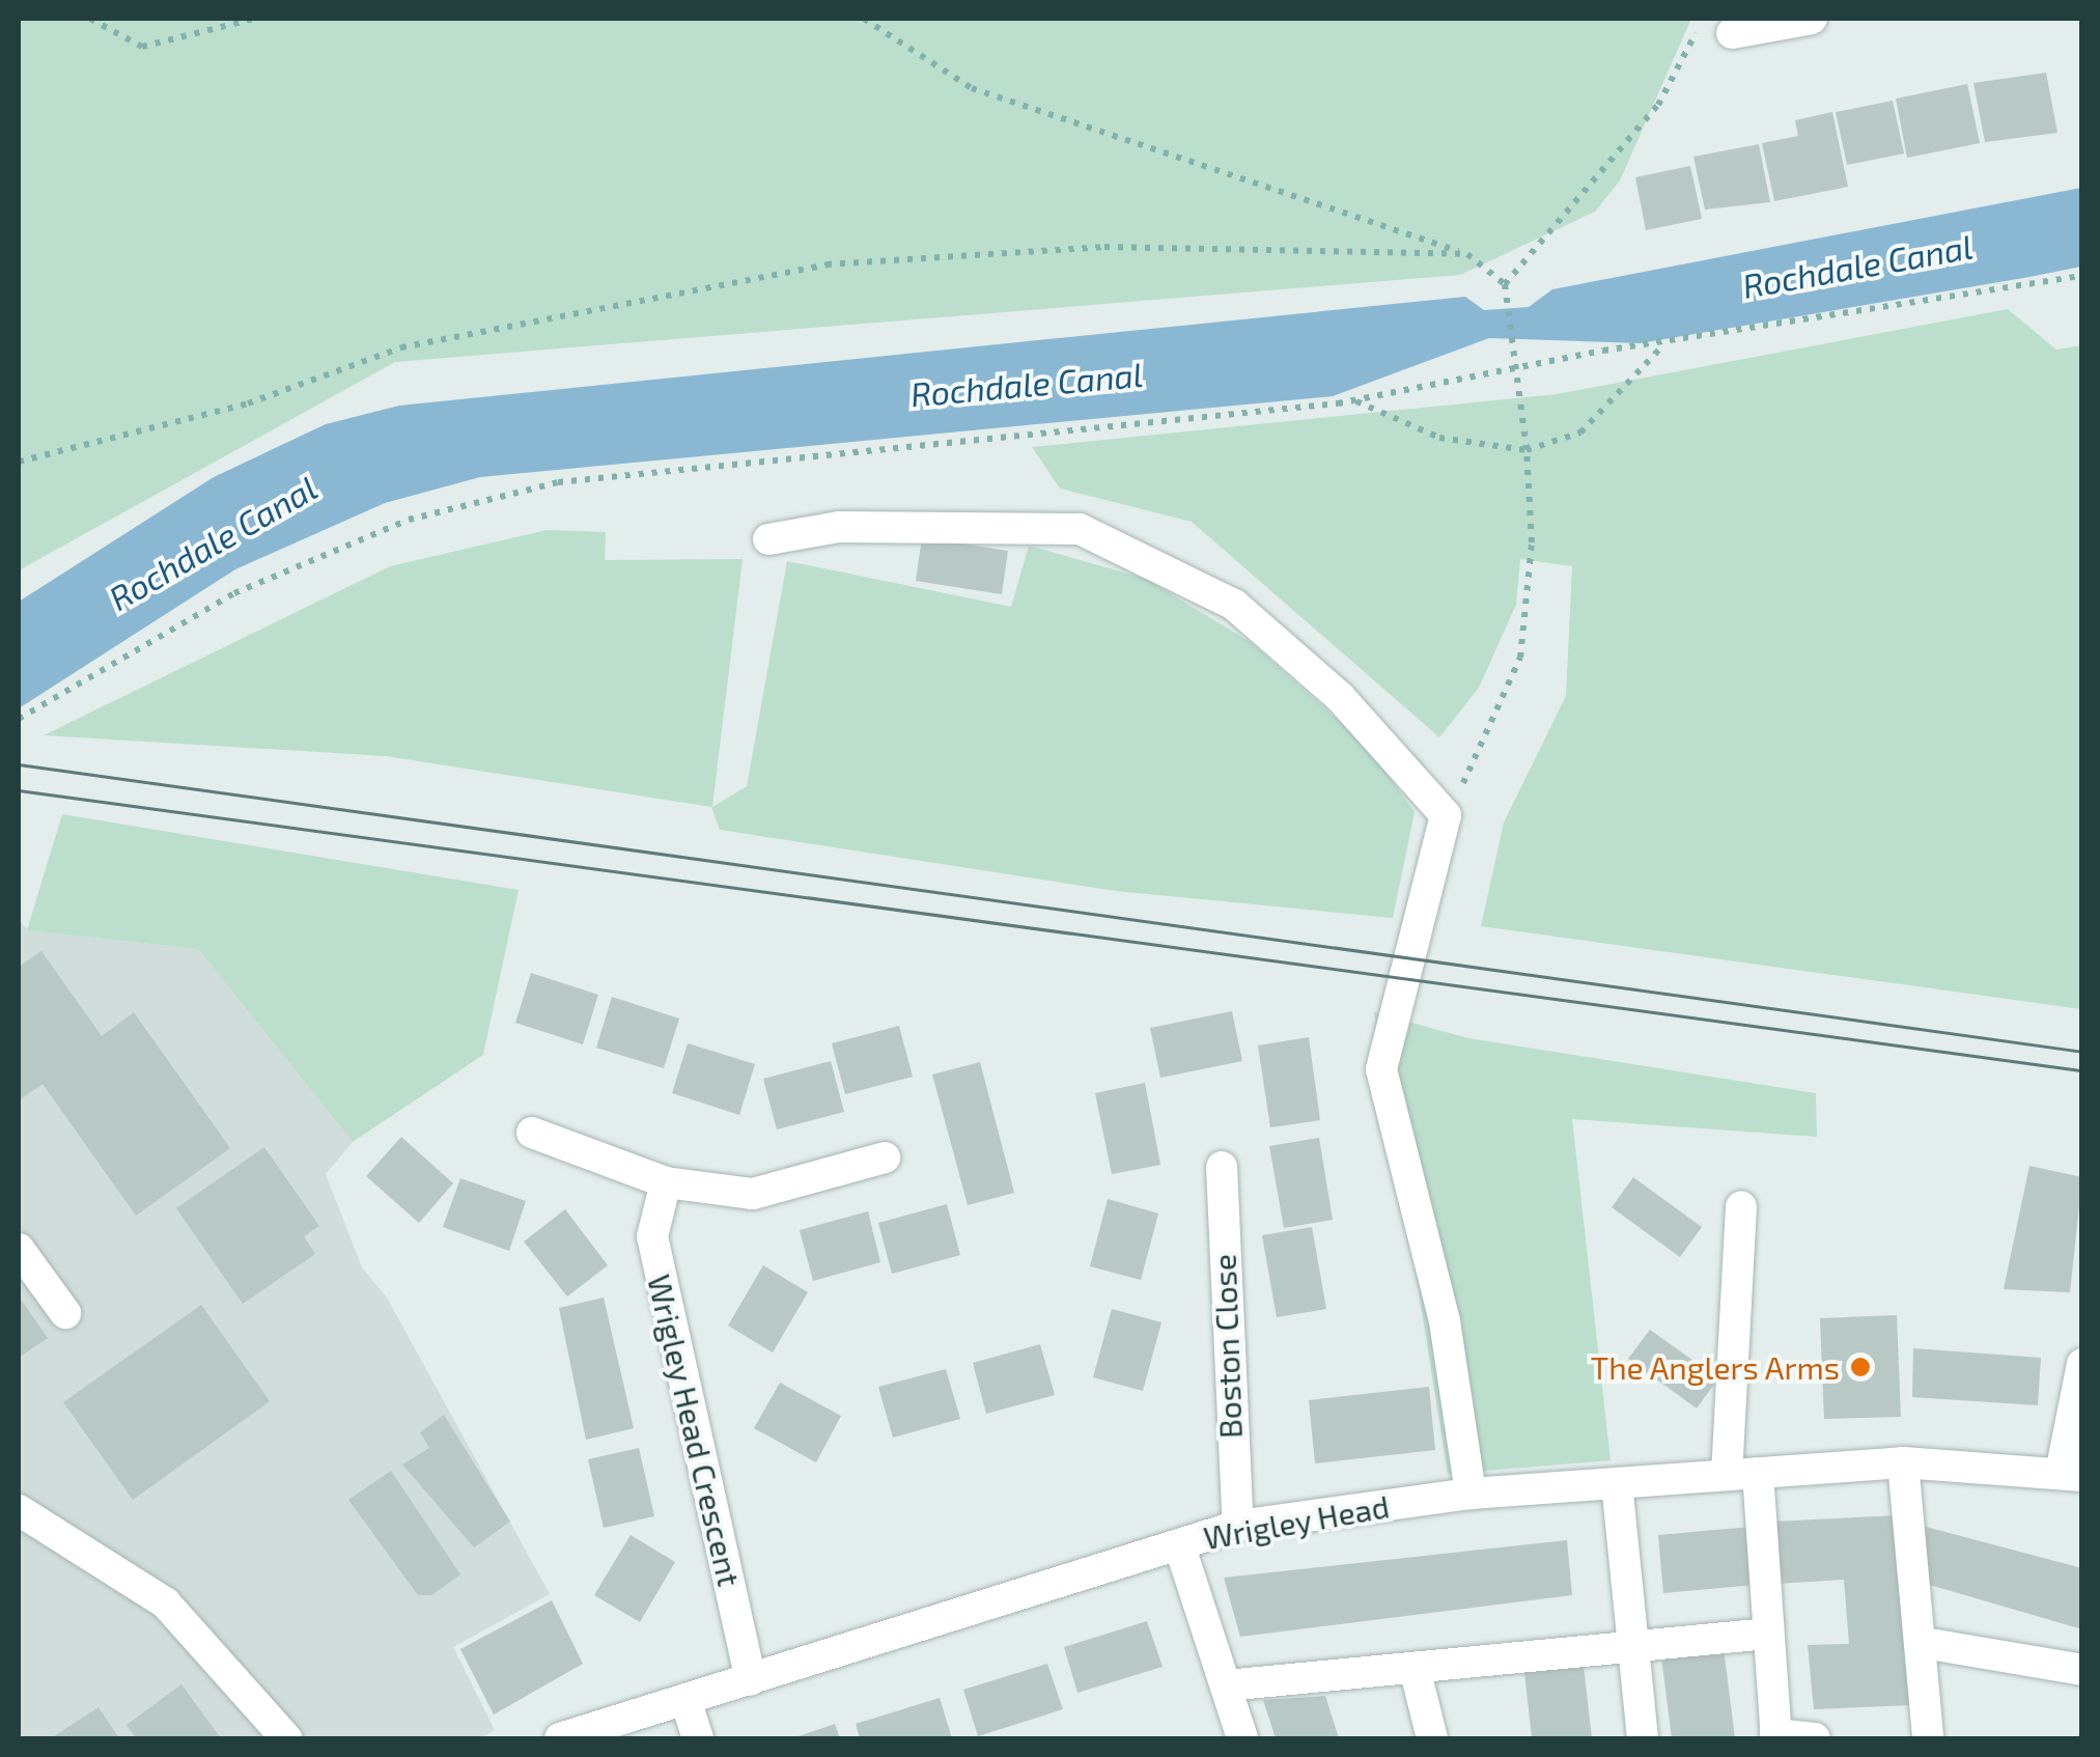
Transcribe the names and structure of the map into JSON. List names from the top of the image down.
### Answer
{
  "streets": {
    "street": ["Boston Close", "Wrigley Head Crescent", "Wrigley Head"]
  },
  "crossings": [
    ["Boston Close", "Wrigley Head"],
    ["Wrigley Head Crescent", "Wrigley Head"]
  ],
  "water": ["Rochdale Canal"],
  "places": ["The Anglers Arms"]
}
